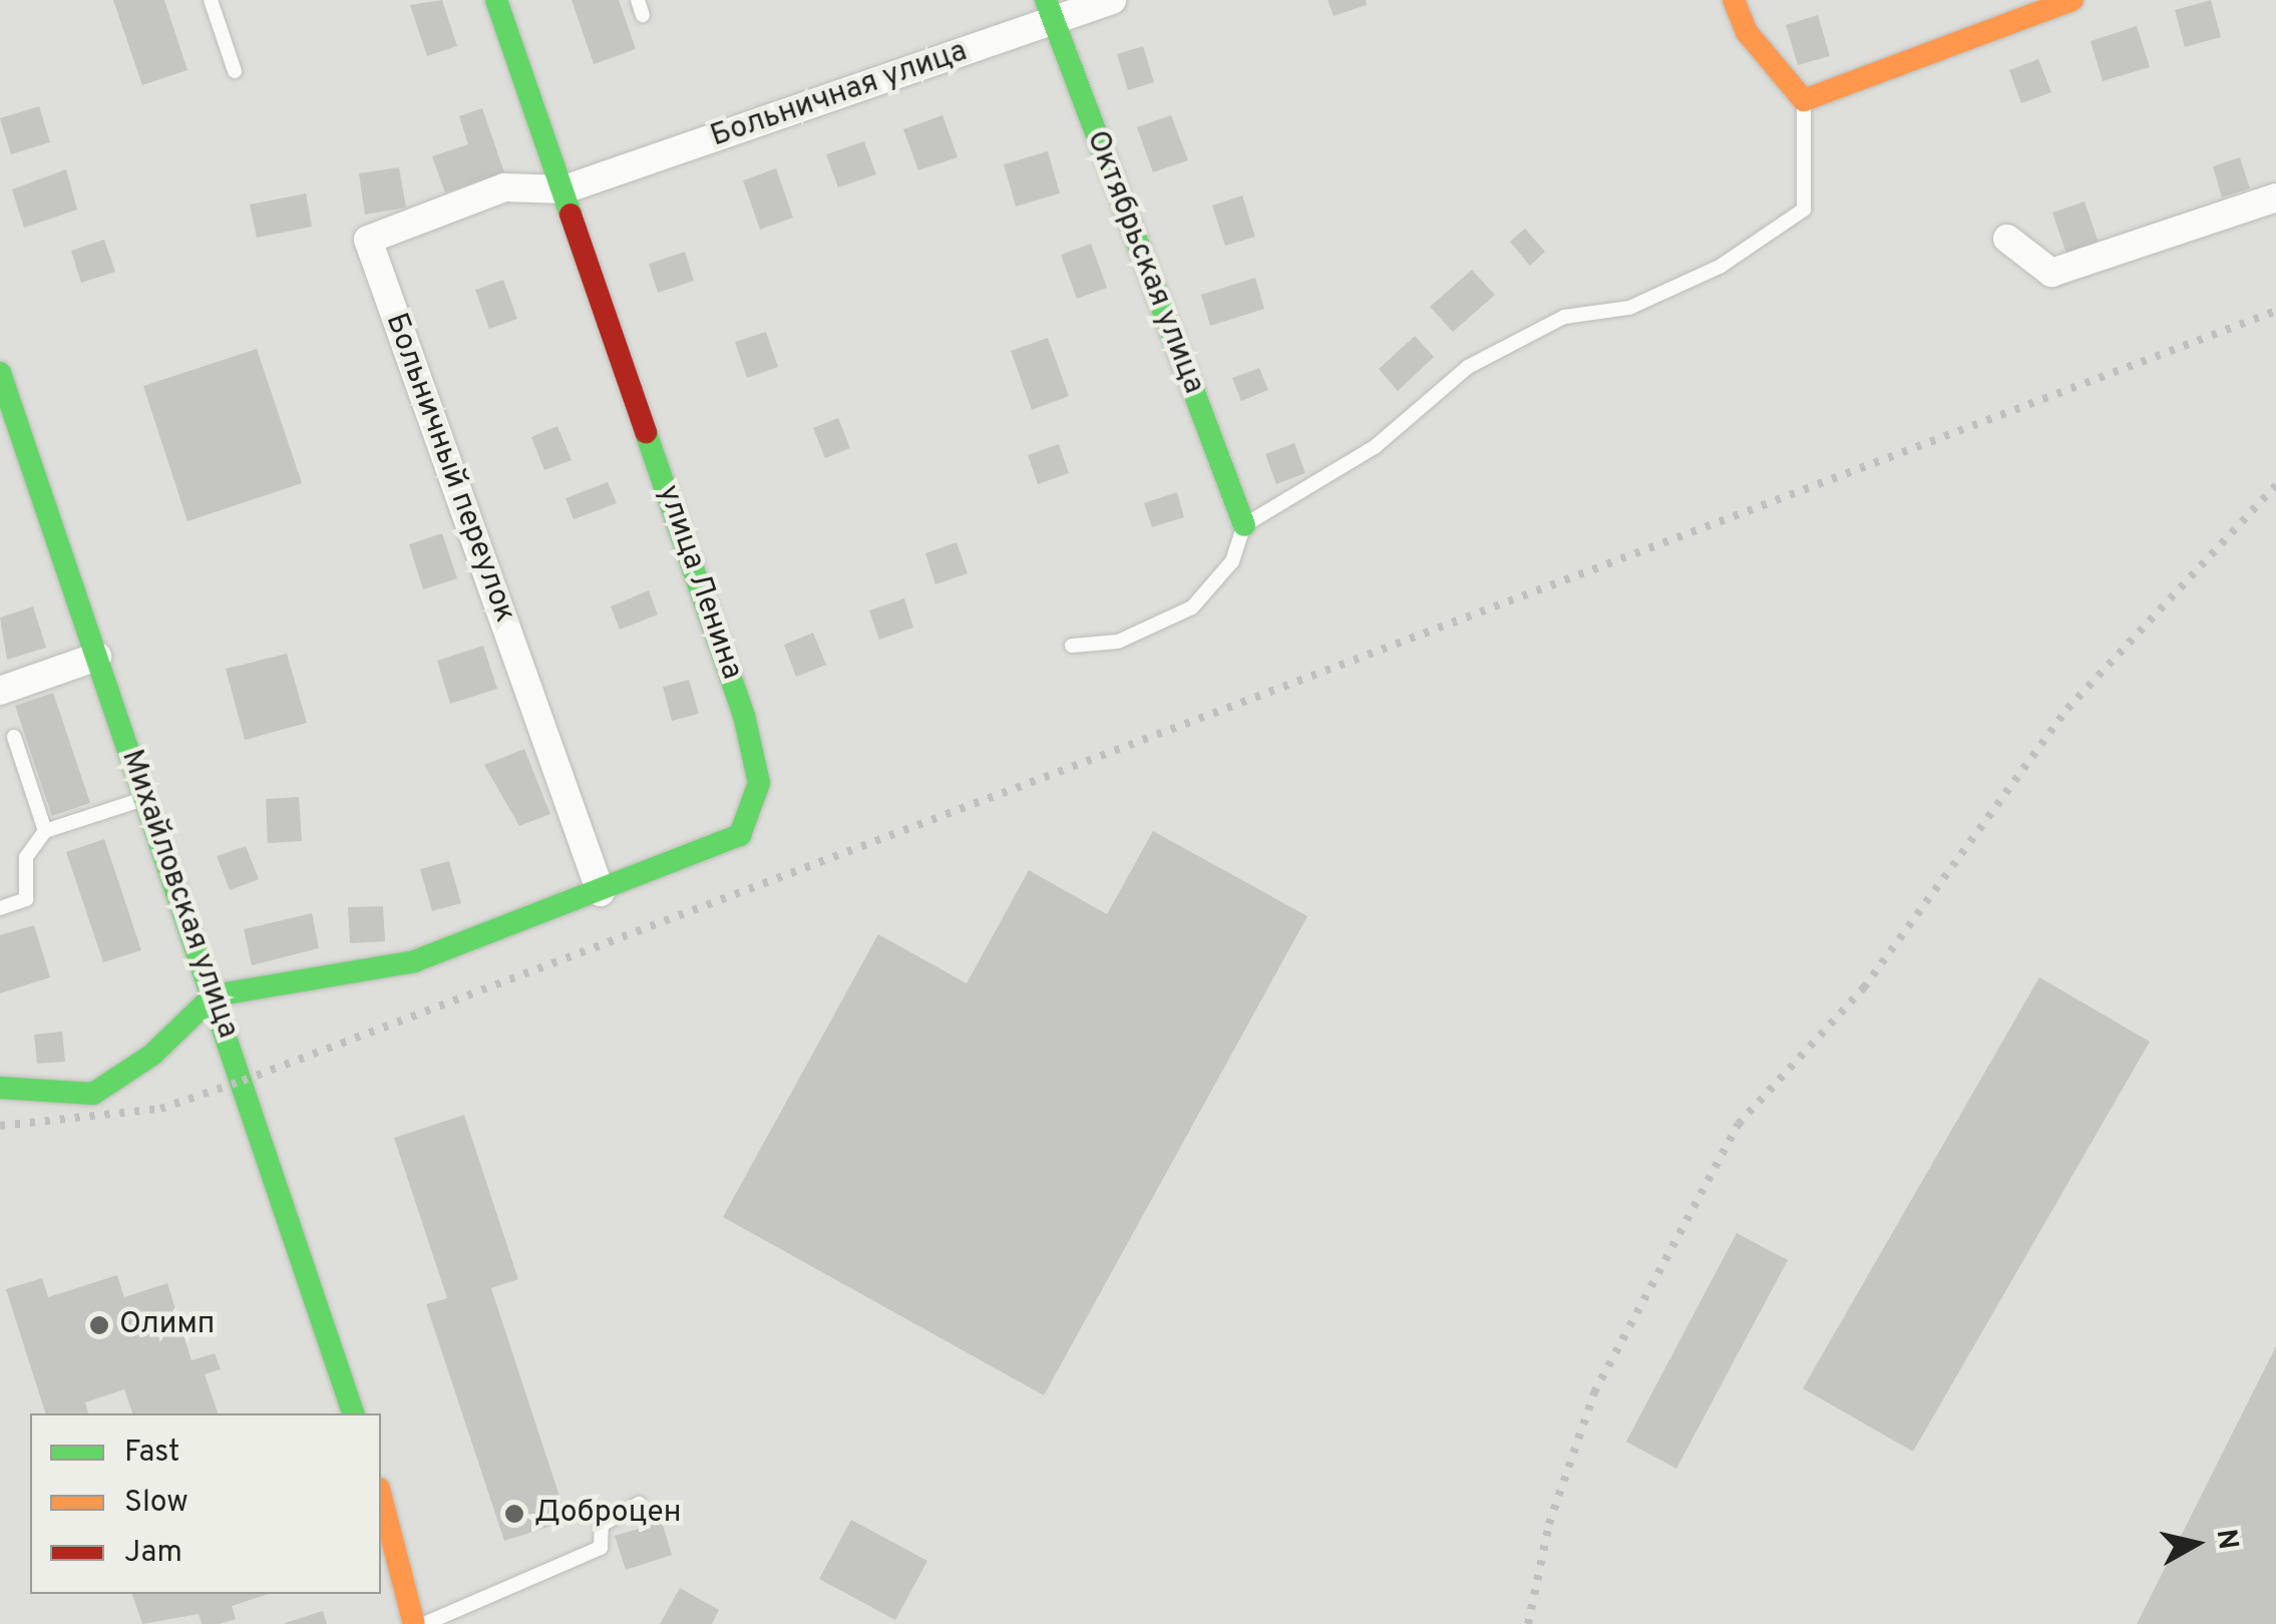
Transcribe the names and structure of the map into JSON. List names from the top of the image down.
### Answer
{
  "streets": {
    "street": [
      "Больничная улица",
      "Октябрьская улица",
      "Больничный переулок",
      "улица Ленина",
      "Михайловская улица"
    ]
  },
  "crossings": [
    ["Больничная улица", "Октябрьская улица"],
    ["Больничная улица", "Больничный переулок"],
    ["Больничная улица", "улица Ленина"],
    ["Больничный переулок", "улица Ленина"],
    ["улица Ленина", "Михайловская улица"]
  ],
  "places": ["Олимп", "Доброцен"],
  "legend": ["Fast", "Slow", "Jam"],
  "north": "right"
}
